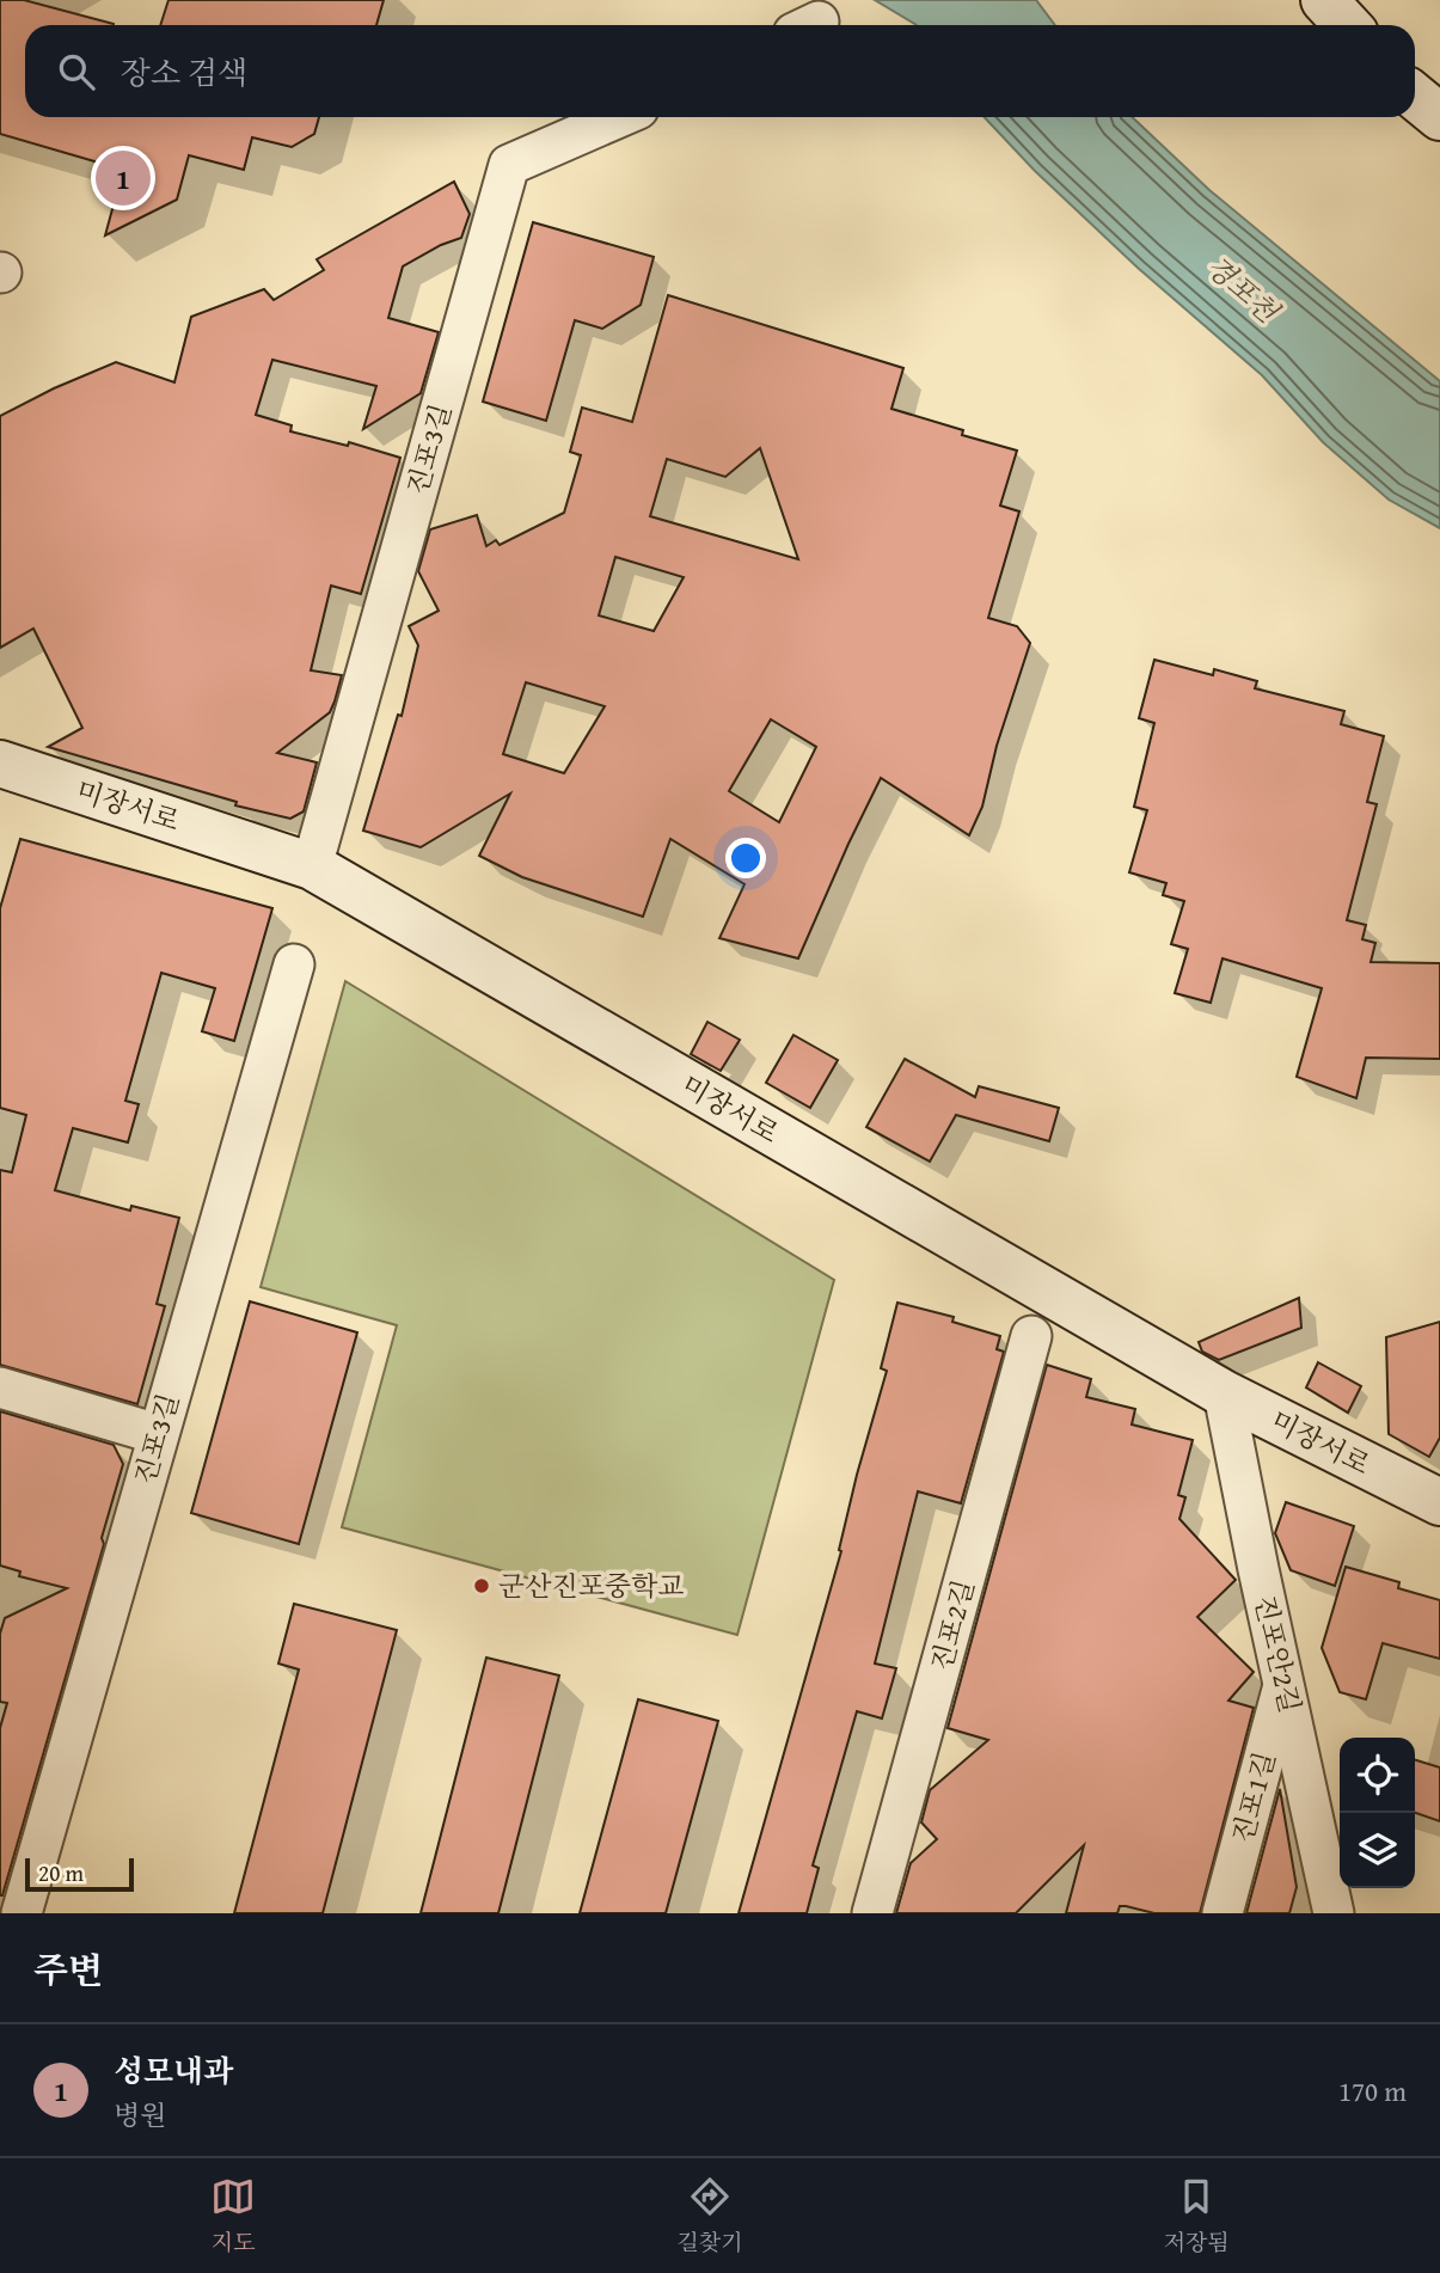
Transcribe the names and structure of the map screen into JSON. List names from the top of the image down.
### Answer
{
  "streets": {
    "street": [
      "진포3길",
      "미장서로",
      "진포2길",
      "진포안2길",
      "진포1길"
    ]
  },
  "crossings": [
    ["진포3길", "미장서로"],
    ["미장서로", "진포안2길"],
    ["진포안2길", "진포1길"]
  ],
  "water": ["경포천"],
  "places": ["군산진포중학교"],
  "scale_bar": "20 m",
  "page": {
    "search": "장소 검색",
    "pins": "1",
    "scale": "20 m",
    "heading": "주변",
    "list": [
      {
        "mark": "1",
        "name": "성모내과",
        "note": "병원",
        "value": "170 m"
      }
    ],
    "nav": ["지도", "길찾기", "저장됨"]
  }
}
